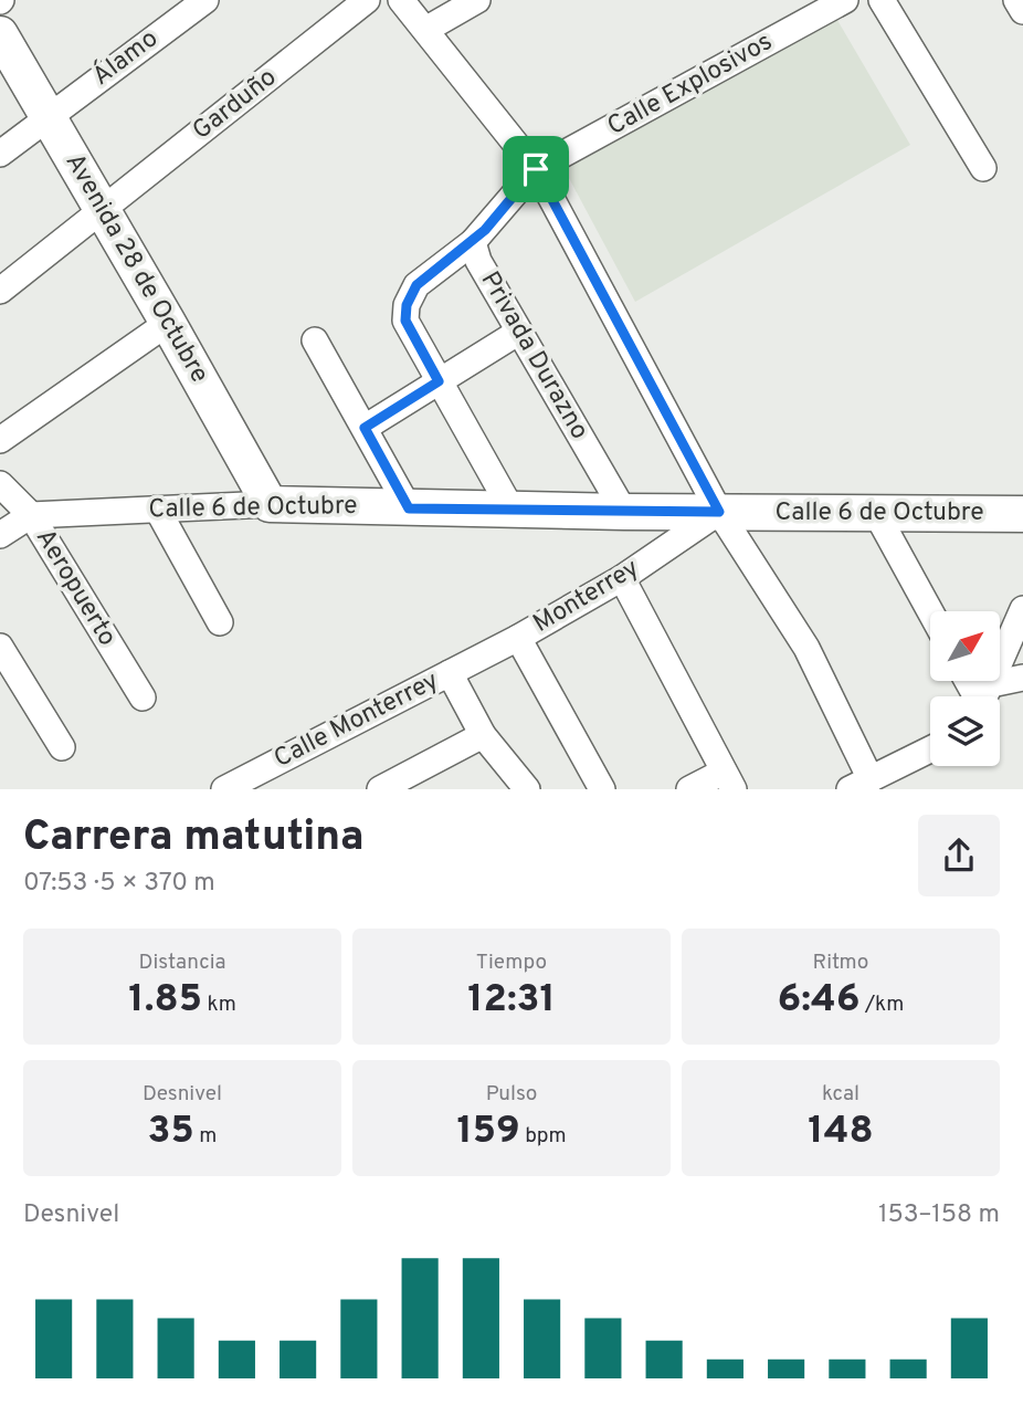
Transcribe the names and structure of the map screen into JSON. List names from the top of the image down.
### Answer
{
  "streets": {
    "street": [
      "Álamo",
      "Calle Explosivos",
      "Garduño",
      "Avenida 28 de Octubre",
      "Privada Durazno",
      "Calle 6 de Octubre",
      "Aeropuerto",
      "Monterrey",
      "Calle Monterrey"
    ]
  },
  "crossings": [
    ["Álamo", "Avenida 28 de Octubre"],
    ["Calle Explosivos", "Privada Durazno"],
    ["Garduño", "Avenida 28 de Octubre"],
    ["Avenida 28 de Octubre", "Calle 6 de Octubre"],
    ["Privada Durazno", "Calle 6 de Octubre"],
    ["Calle 6 de Octubre", "Aeropuerto"],
    ["Calle 6 de Octubre", "Monterrey"],
    ["Monterrey", "Calle Monterrey"]
  ],
  "north": "top right",
  "page": {
    "heading": ["Carrera matutina", "07:53 · 5 × 370 m"],
    "stats": [
      ["Distancia", "1.85 km"],
      ["Tiempo", "12:31"],
      ["Ritmo", "6:46 /km"],
      ["Desnivel", "35 m"],
      ["Pulso", "159 bpm"],
      ["kcal", "148"]
    ],
    "chart": ["Desnivel", "153–158 m"]
  }
}
